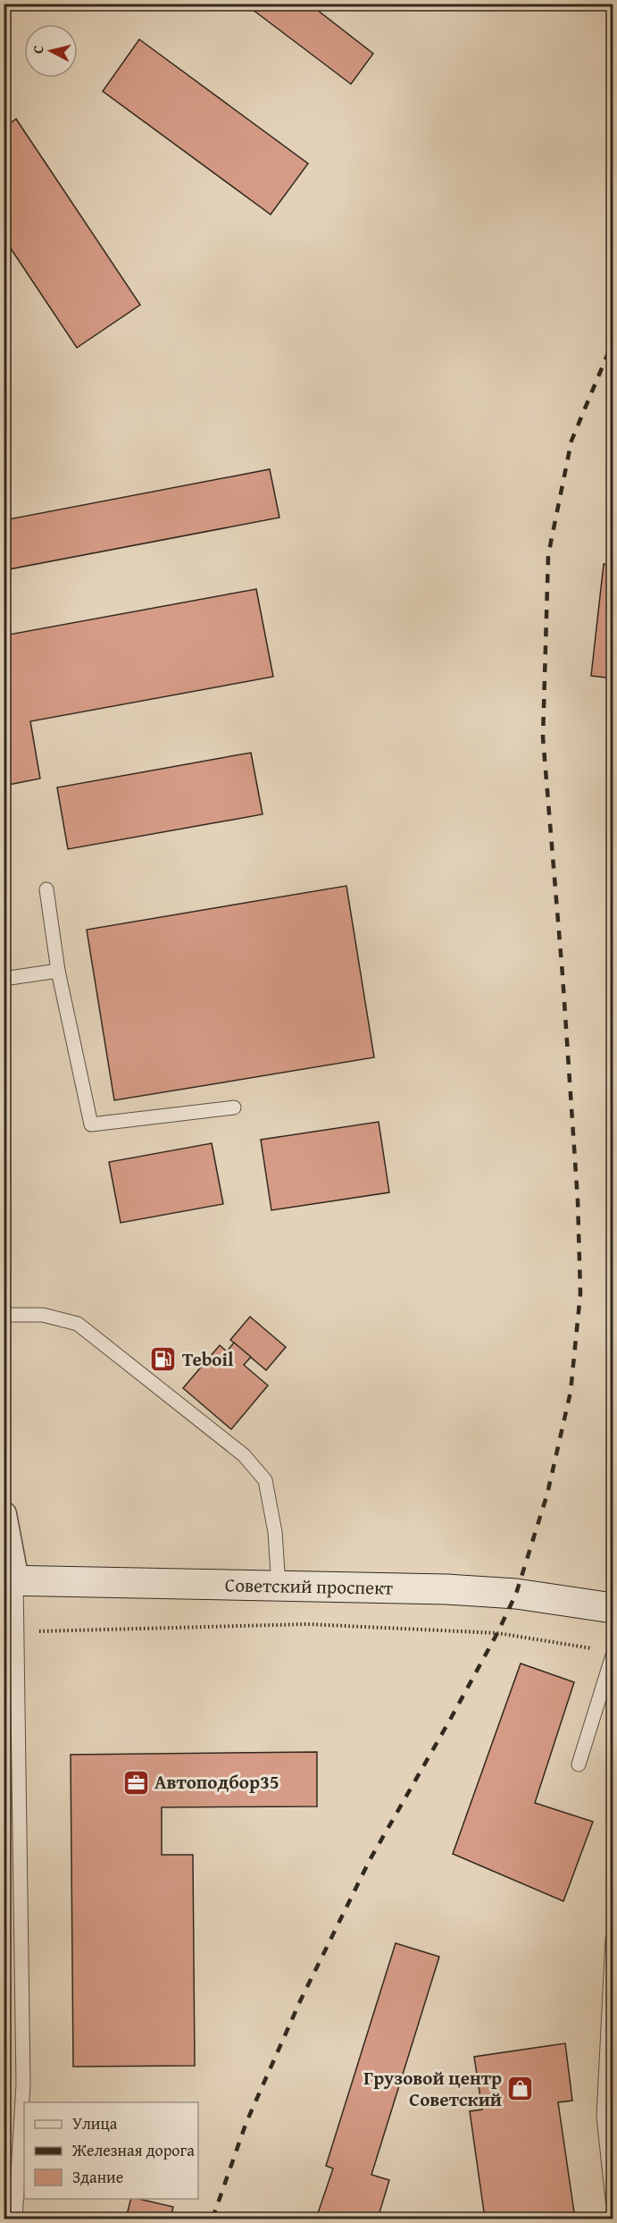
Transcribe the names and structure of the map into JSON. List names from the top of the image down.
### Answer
{
  "streets": {
    "street": ["Советский проспект"]
  },
  "places": {
    "fuel station": ["Teboil"],
    "office": ["Автоподбор35"],
    "shop": ["Грузовой центр Советский"]
  },
  "legend": ["Улица", "Железная дорога", "Здание"],
  "north": "left"
}
